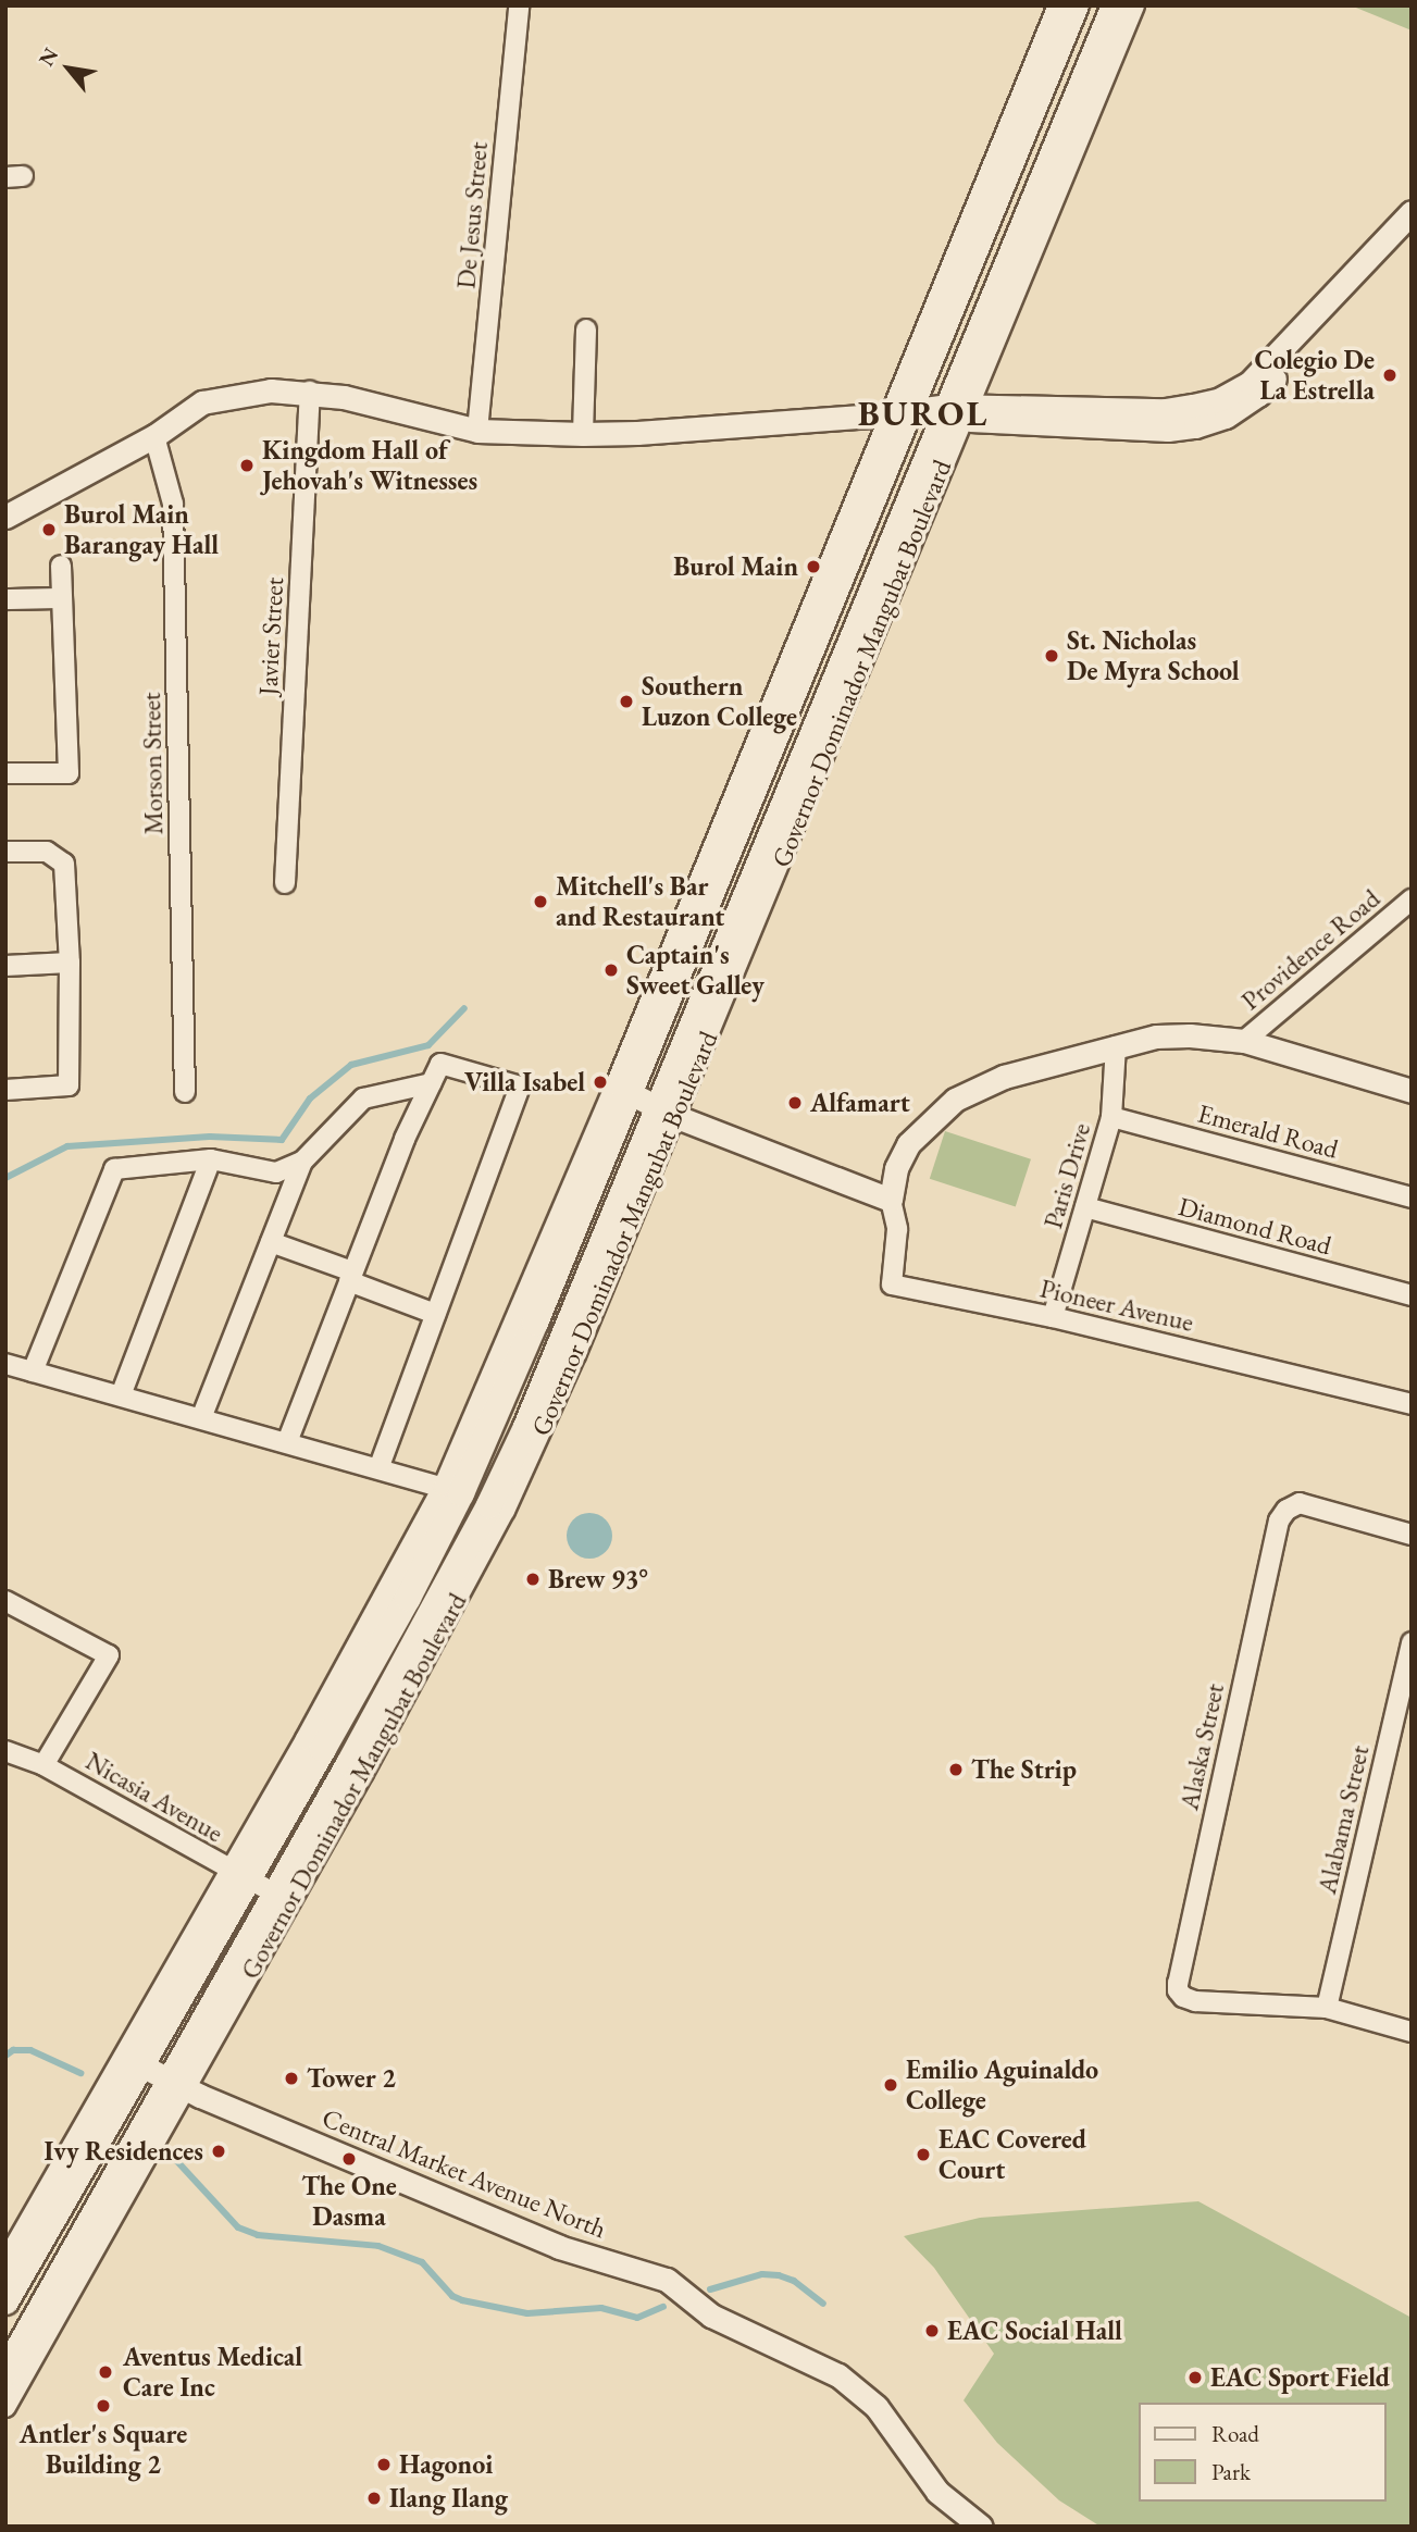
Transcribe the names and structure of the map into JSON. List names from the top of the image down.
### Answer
{
  "streets": {
    "main road": ["Governor Dominador Mangubat Boulevard"],
    "street": [
      "De Jesus Street",
      "Javier Street",
      "Morson Street",
      "Providence Road",
      "Emerald Road",
      "Paris Drive",
      "Diamond Road",
      "Pioneer Avenue",
      "Alaska Street",
      "Nicasia Avenue",
      "Alabama Street",
      "Central Market Avenue North"
    ]
  },
  "crossings": [
    ["Governor Dominador Mangubat Boulevard", "Nicasia Avenue"],
    ["Governor Dominador Mangubat Boulevard", "Central Market Avenue North"],
    ["Emerald Road", "Paris Drive"],
    ["Paris Drive", "Diamond Road"],
    ["Paris Drive", "Pioneer Avenue"],
    ["Alaska Street", "Alabama Street"]
  ],
  "districts": ["BUROL"],
  "places": [
    "Colegio De La Estrella",
    "Kingdom Hall of Jehovah's Witnesses",
    "Burol Main Barangay Hall",
    "Burol Main",
    "St. Nicholas De Myra School",
    "Southern Luzon College",
    "Mitchell's Bar and Restaurant",
    "Captain's Sweet Galley",
    "Villa Isabel",
    "Alfamart",
    "Brew 93°",
    "The Strip",
    "Tower 2",
    "Emilio Aguinaldo College",
    "Ivy Residences",
    "EAC Covered Court",
    "The One Dasma",
    "EAC Social Hall",
    "Aventus Medical Care Inc",
    "EAC Sport Field",
    "Antler's Square Building 2",
    "Hagonoi",
    "Ilang Ilang"
  ],
  "legend": ["Road", "Park"],
  "north": "top left"
}
